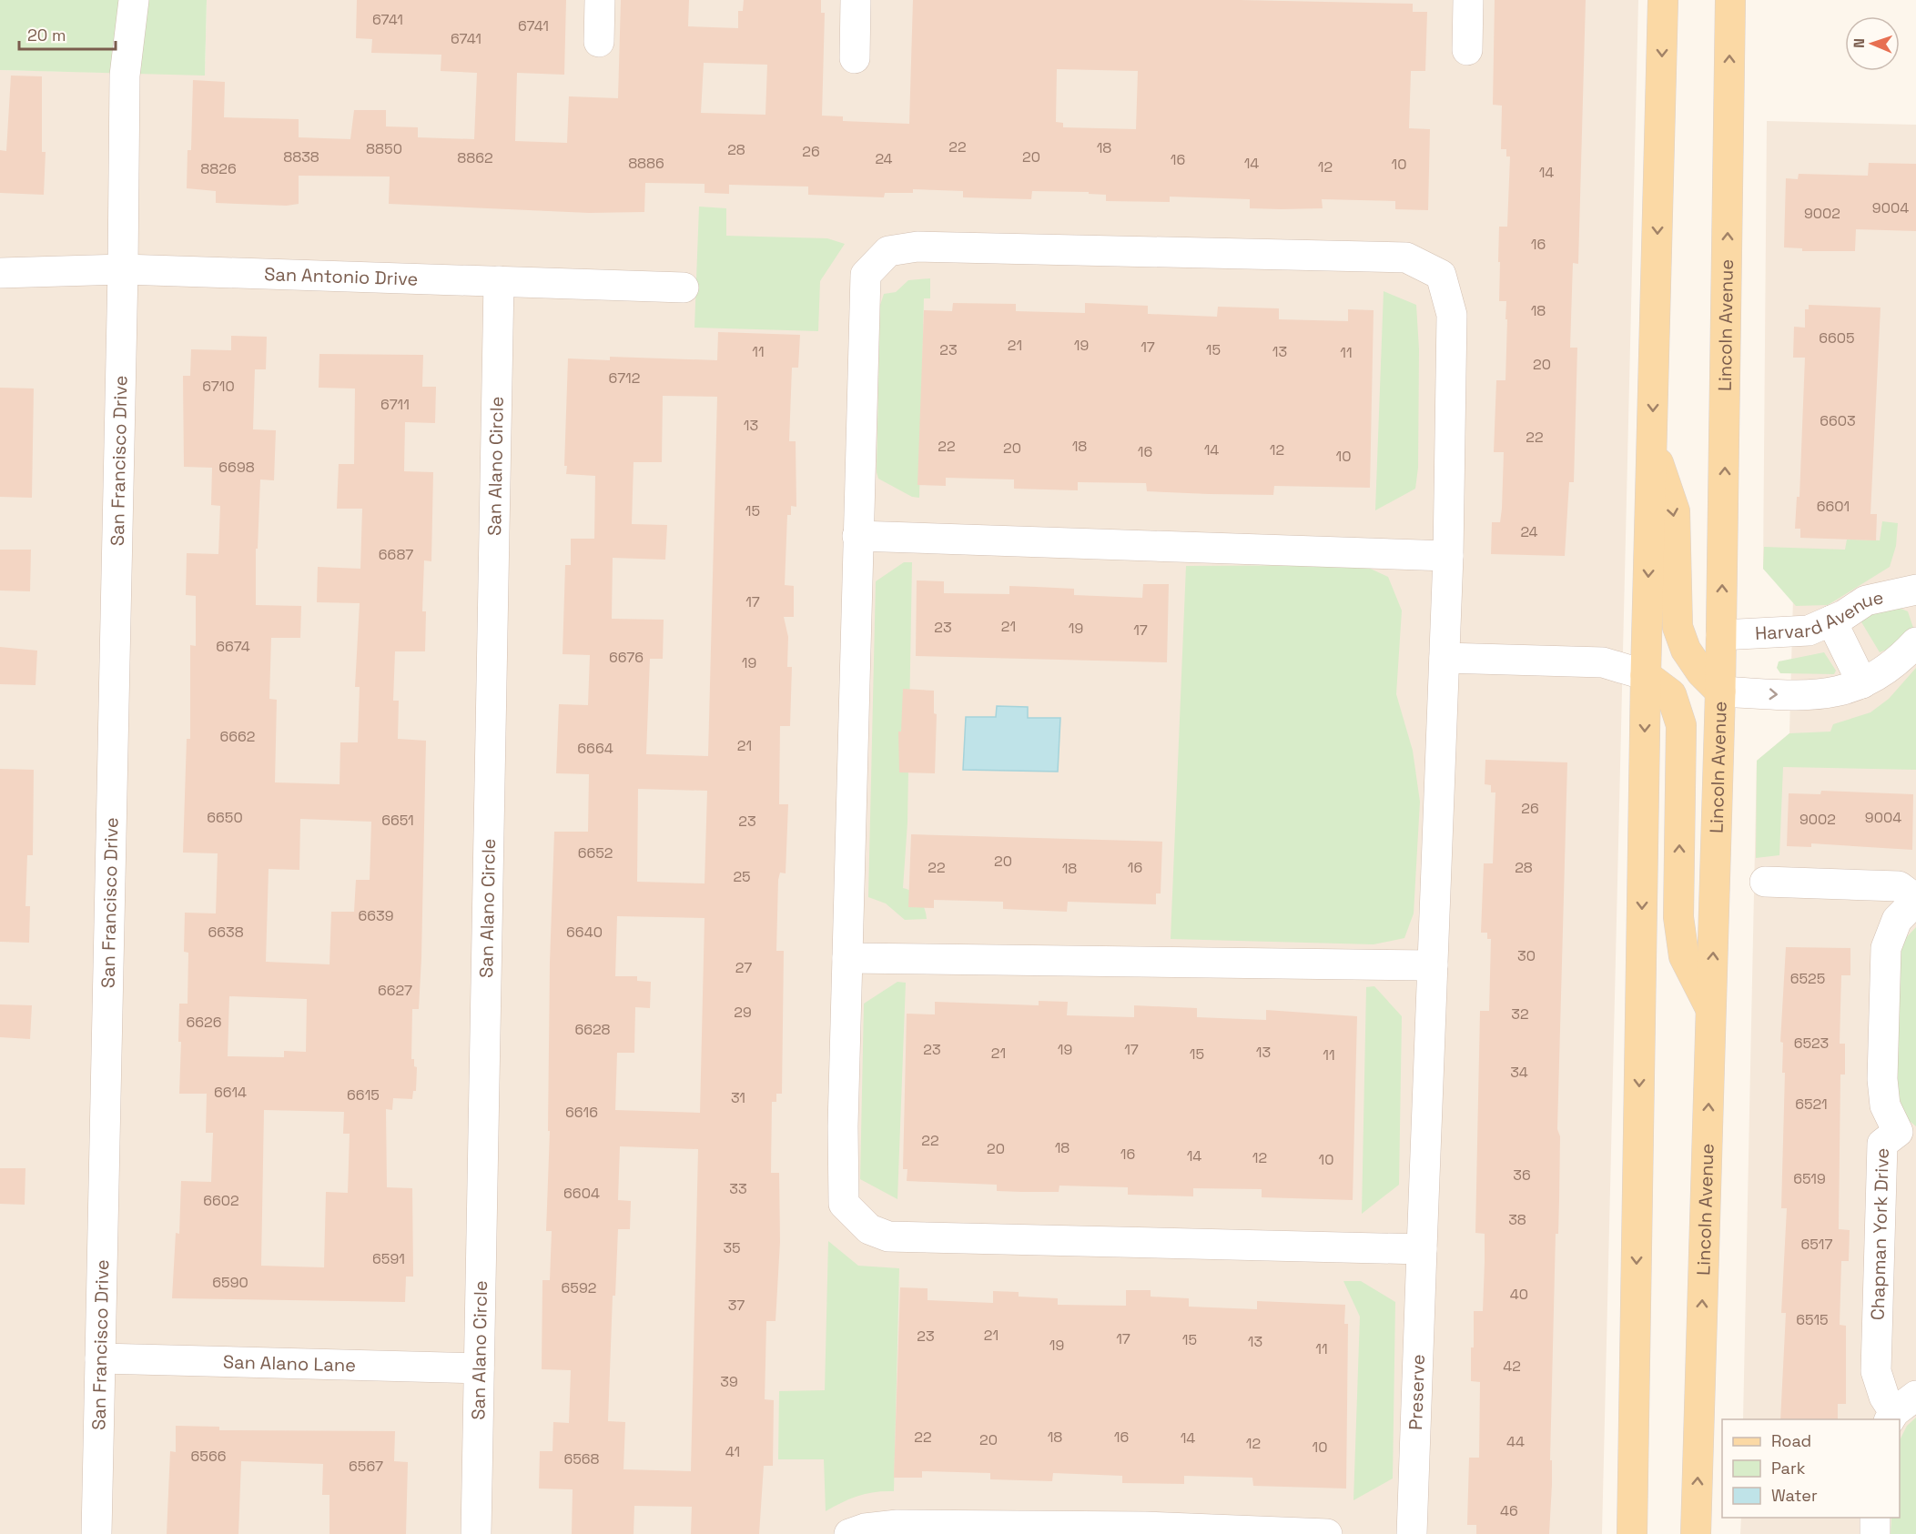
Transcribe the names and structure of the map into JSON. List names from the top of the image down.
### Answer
{
  "streets": {
    "main road": ["Lincoln Avenue"],
    "street": [
      "San Antonio Drive",
      "San Francisco Drive",
      "San Alano Circle",
      "Harvard Avenue",
      "Chapman York Drive",
      "San Alano Lane",
      "Preserve"
    ]
  },
  "crossings": [
    ["San Antonio Drive", "San Francisco Drive"],
    ["San Antonio Drive", "San Alano Circle"],
    ["Lincoln Avenue", "Harvard Avenue"],
    ["San Francisco Drive", "San Alano Lane"],
    ["San Alano Circle", "San Alano Lane"]
  ],
  "house_numbers": [
    "6741",
    "6741",
    "6741",
    "22",
    "18",
    "8850",
    "28",
    "26",
    "8838",
    "20",
    "8862",
    "24",
    "16",
    "8886",
    "14",
    "10",
    "12",
    "8826",
    "14",
    "9004",
    "9002",
    "16",
    "18",
    "6605",
    "21",
    "19",
    "17",
    "23",
    "15",
    "11",
    "13",
    "11",
    "20",
    "6712",
    "6710",
    "6711",
    "6603",
    "13",
    "22",
    "22",
    "18",
    "20",
    "14",
    "12",
    "16",
    "10",
    "6698",
    "6601",
    "15",
    "24",
    "6687",
    "17",
    "21",
    "23",
    "19",
    "17",
    "6674",
    "6676",
    "19",
    "6662",
    "21",
    "6664",
    "26",
    "6650",
    "9004",
    "9002",
    "6651",
    "23",
    "6652",
    "20",
    "22",
    "16",
    "28",
    "18",
    "25",
    "6639",
    "6638",
    "6640",
    "30",
    "27",
    "6525",
    "6627",
    "29",
    "32",
    "6626",
    "6628",
    "6523",
    "23",
    "19",
    "17",
    "13",
    "21",
    "15",
    "11",
    "34",
    "6614",
    "6615",
    "31",
    "6521",
    "6616",
    "22",
    "18",
    "20",
    "16",
    "14",
    "12",
    "10",
    "36",
    "6519",
    "33",
    "6604",
    "6602",
    "38",
    "6517",
    "35",
    "6591",
    "6590",
    "6592",
    "40",
    "37",
    "6515",
    "21",
    "23",
    "17",
    "15",
    "13",
    "19",
    "11",
    "42",
    "39",
    "22",
    "18",
    "16",
    "14",
    "20",
    "44",
    "12",
    "10",
    "41",
    "6566",
    "6568",
    "6567",
    "46"
  ],
  "legend": ["Road", "Park", "Water"],
  "scale_bar": "20 m",
  "north": "left"
}
